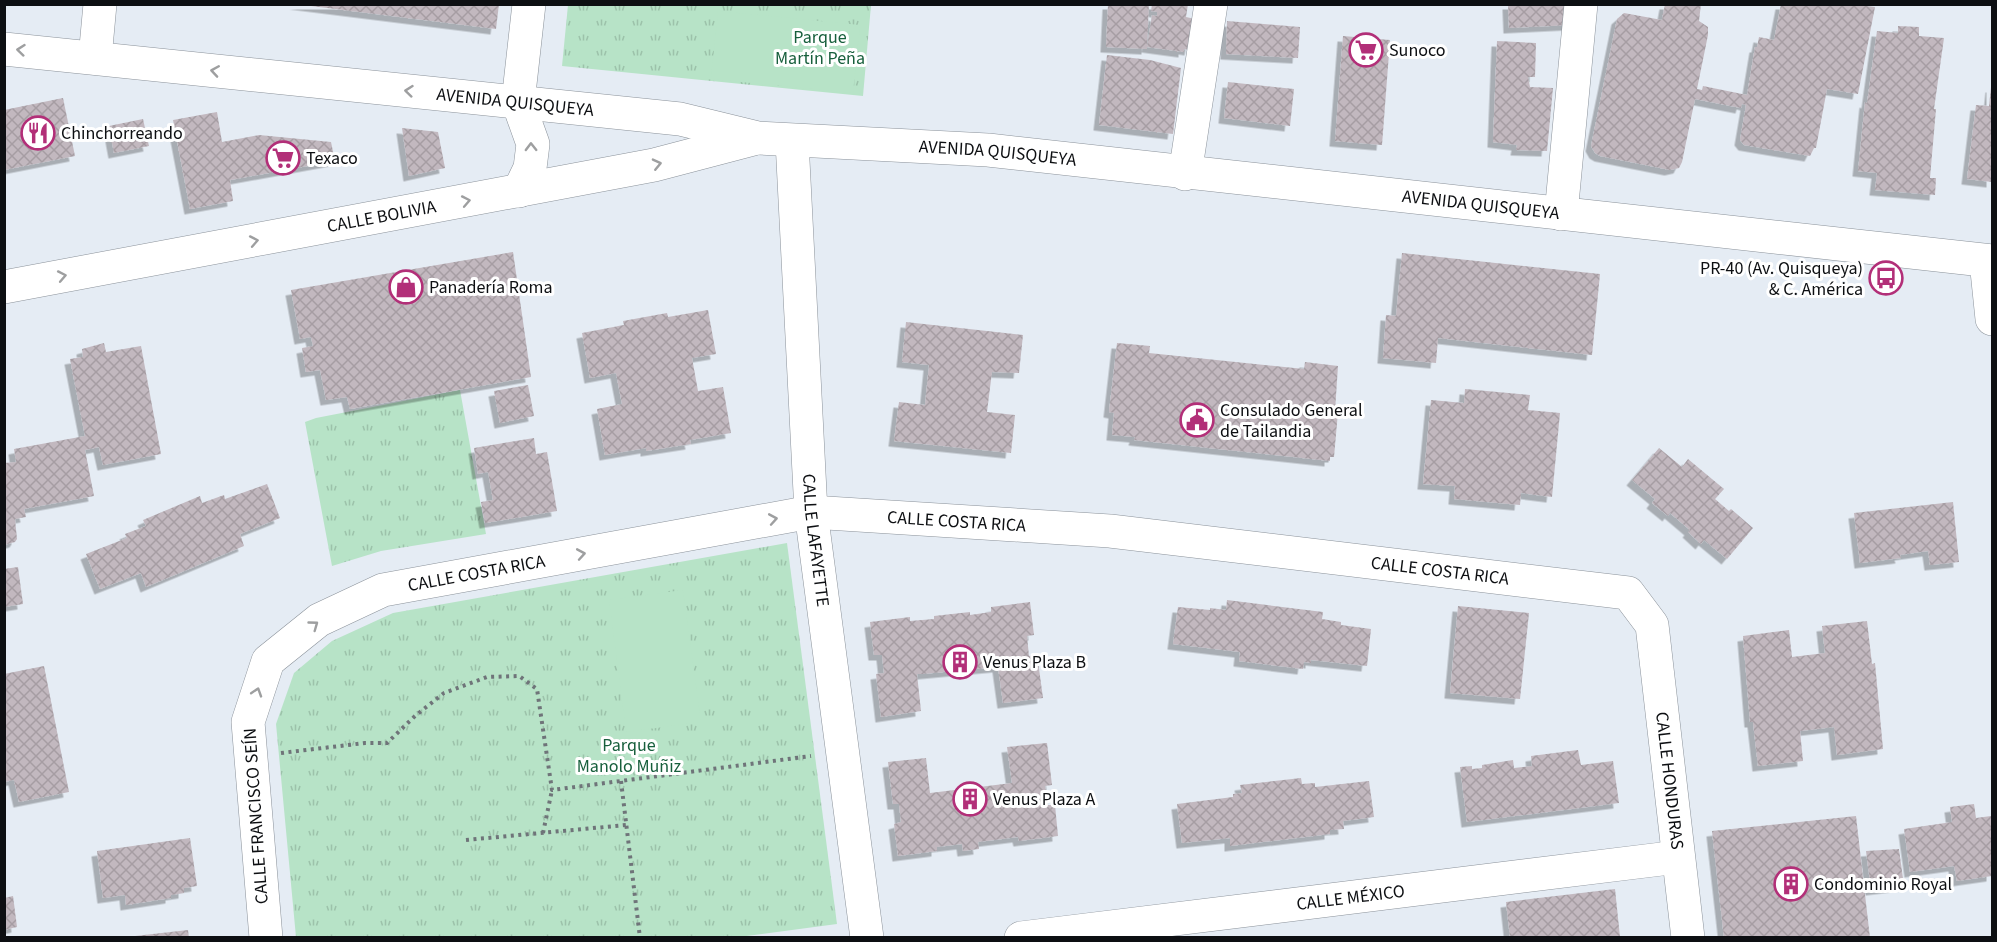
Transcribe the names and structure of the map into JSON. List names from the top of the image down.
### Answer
{
  "streets": {
    "street": [
      "AVENIDA QUISQUEYA",
      "CALLE BOLIVIA",
      "CALLE COSTA RICA",
      "CALLE LAFAYETTE",
      "CALLE HONDURAS",
      "CALLE FRANCISCO SEÍN",
      "CALLE MÉXICO"
    ]
  },
  "crossings": [
    ["AVENIDA QUISQUEYA", "CALLE BOLIVIA"],
    ["AVENIDA QUISQUEYA", "CALLE LAFAYETTE"],
    ["CALLE COSTA RICA", "CALLE LAFAYETTE"],
    ["CALLE COSTA RICA", "CALLE HONDURAS"],
    ["CALLE COSTA RICA", "CALLE FRANCISCO SEÍN"],
    ["CALLE HONDURAS", "CALLE MÉXICO"]
  ],
  "one_way": ["CALLE BOLIVIA", "CALLE COSTA RICA"],
  "parks": ["Parque Martín Peña", "Parque Manolo Muñiz"],
  "places": {
    "supermarket": ["Sunoco", "Texaco"],
    "restaurant": ["Chinchorreando"],
    "bus stop": ["PR-40 (Av. Quisqueya) & C. América"],
    "shop": ["Panadería Roma"],
    "public building": ["Consulado General de Tailandia"],
    "building": ["Venus Plaza B", "Venus Plaza A", "Condominio Royal"]
  }
}
